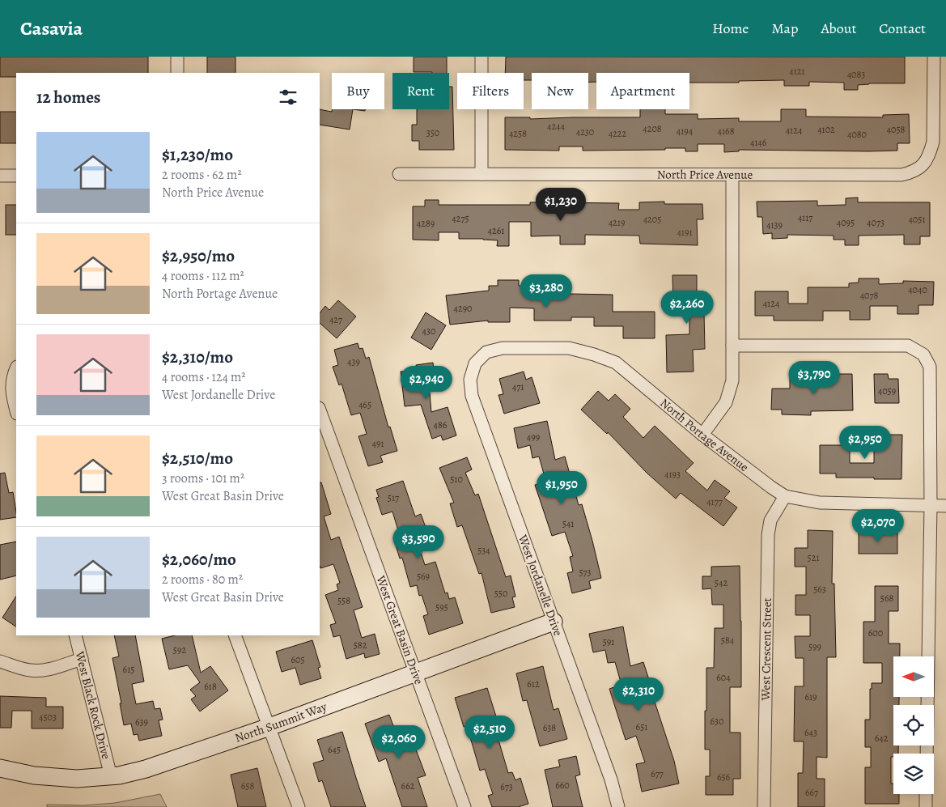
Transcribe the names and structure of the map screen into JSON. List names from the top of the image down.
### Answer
{
  "streets": {
    "street": [
      "North Price Avenue",
      "North Portage Avenue",
      "West Jordanelle Drive",
      "West Great Basin Drive",
      "West Crescent Street",
      "West Black Rock Drive",
      "North Summit Way"
    ]
  },
  "crossings": [
    ["North Portage Avenue", "West Jordanelle Drive"],
    ["North Portage Avenue", "West Crescent Street"],
    ["West Jordanelle Drive", "North Summit Way"],
    ["West Great Basin Drive", "North Summit Way"],
    ["West Black Rock Drive", "North Summit Way"]
  ],
  "house_numbers": [
    "4121",
    "4083",
    "4244",
    "4208",
    "4102",
    "4058",
    "4124",
    "4194",
    "4168",
    "4230",
    "350",
    "4258",
    "4222",
    "4080",
    "4146",
    "4117",
    "4275",
    "4205",
    "4051",
    "4219",
    "4095",
    "4073",
    "4289",
    "4139",
    "4261",
    "4191",
    "4040",
    "4078",
    "4124",
    "4290",
    "427",
    "430",
    "439",
    "471",
    "4059",
    "465",
    "486",
    "499",
    "491",
    "4193",
    "510",
    "517",
    "4177",
    "541",
    "534",
    "521",
    "573",
    "569",
    "542",
    "563",
    "550",
    "568",
    "558",
    "595",
    "600",
    "584",
    "591",
    "582",
    "599",
    "592",
    "605",
    "615",
    "604",
    "612",
    "618",
    "619",
    "4503",
    "630",
    "639",
    "651",
    "638",
    "643",
    "642",
    "645",
    "677",
    "656",
    "660",
    "658",
    "662",
    "673",
    "667"
  ],
  "north": "left",
  "page": {
    "header": "Casavia",
    "nav": [
      "Home",
      "Map",
      "About",
      "Contact"
    ],
    "chip": [
      "Buy",
      "Rent",
      "Filters",
      "New",
      "Apartment"
    ],
    "heading": "12 homes",
    "list": [
      {
        "name": "$1,230/mo",
        "note": "2 rooms · 62 m² · North Price Avenue"
      },
      {
        "name": "$2,950/mo",
        "note": "4 rooms · 112 m² · North Portage Avenue"
      },
      {
        "name": "$2,310/mo",
        "note": "4 rooms · 124 m² · West Jordanelle Drive"
      },
      {
        "name": "$2,510/mo",
        "note": "3 rooms · 101 m² · West Great Basin Drive"
      },
      {
        "name": "$2,060/mo",
        "note": "2 rooms · 80 m² · West Great Basin Drive"
      }
    ],
    "price": [
      "$1,230",
      "$3,280",
      "$2,260",
      "$3,790",
      "$2,940",
      "$2,950",
      "$1,950",
      "$2,070",
      "$3,590",
      "$2,310",
      "$2,510",
      "$2,060"
    ]
  }
}
